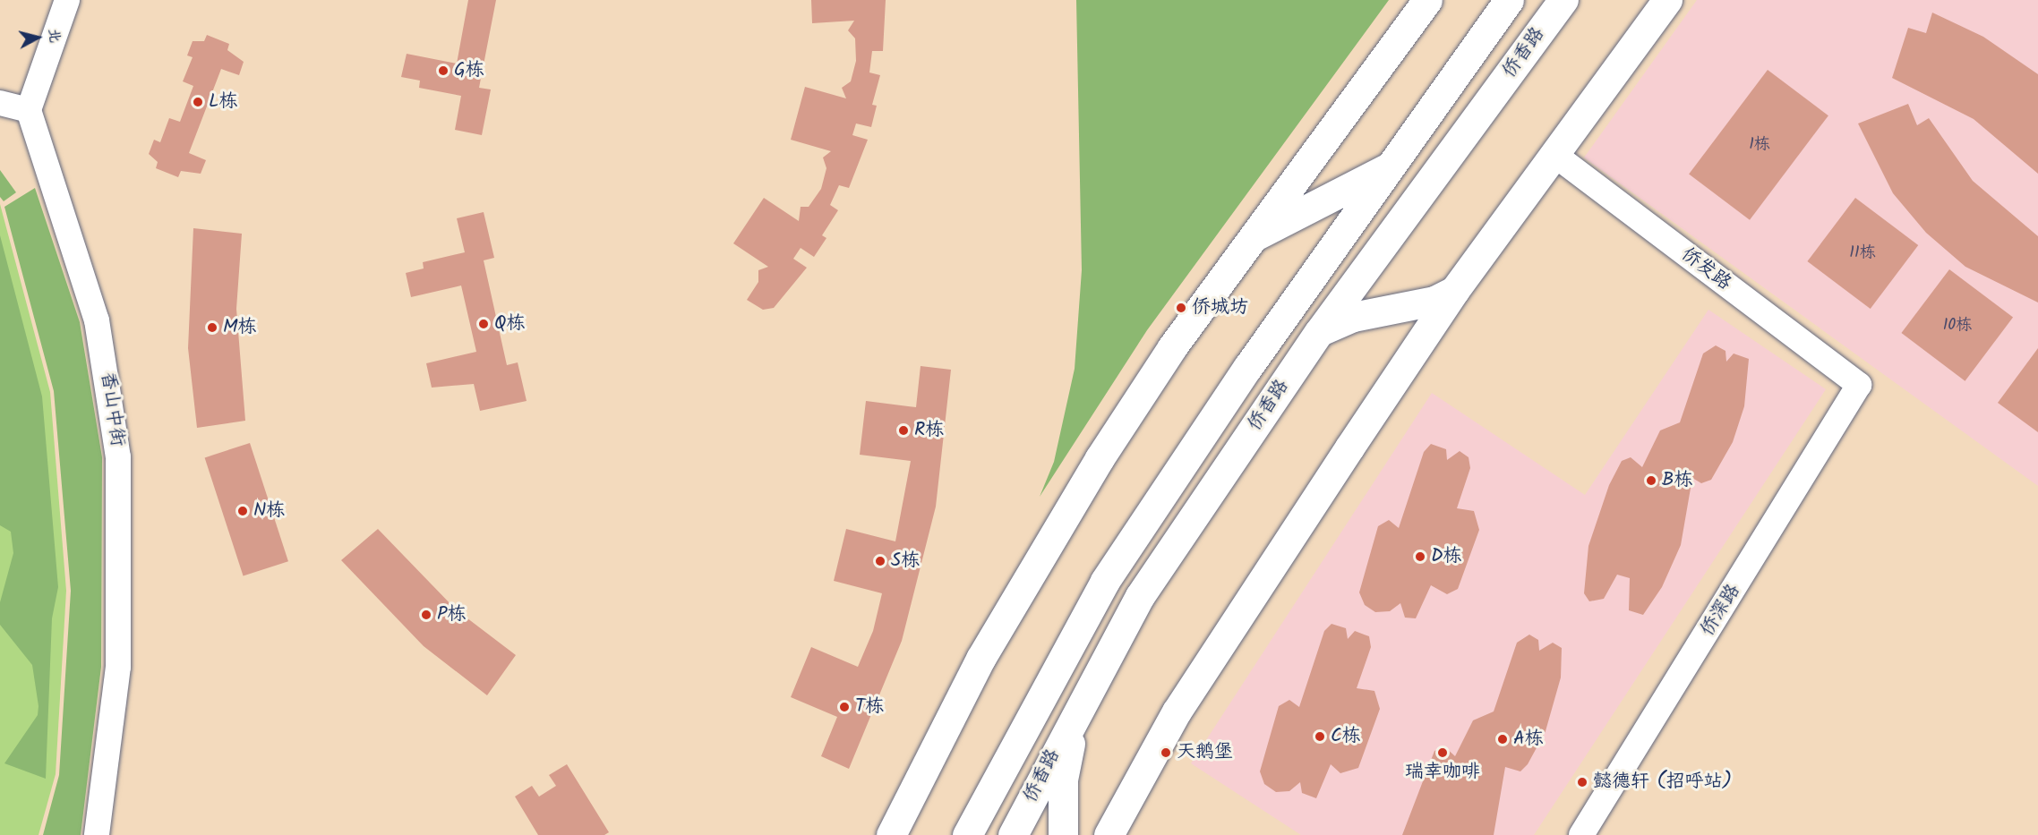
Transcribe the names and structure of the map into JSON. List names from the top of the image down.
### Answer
{
  "streets": {
    "main road": ["侨香路"],
    "street": ["侨发路", "香山中街", "侨深路"]
  },
  "crossings": [
    ["侨发路", "侨深路"]
  ],
  "places": [
    "G栋",
    "L栋",
    "侨城坊",
    "Q栋",
    "M栋",
    "R栋",
    "B栋",
    "N栋",
    "D栋",
    "S栋",
    "P栋",
    "T栋",
    "C栋",
    "A栋",
    "天鹅堡",
    "瑞幸咖啡",
    "懿德轩 (招呼站)"
  ],
  "house_numbers": ["1栋", "11栋", "10栋"],
  "north": "right"
}
